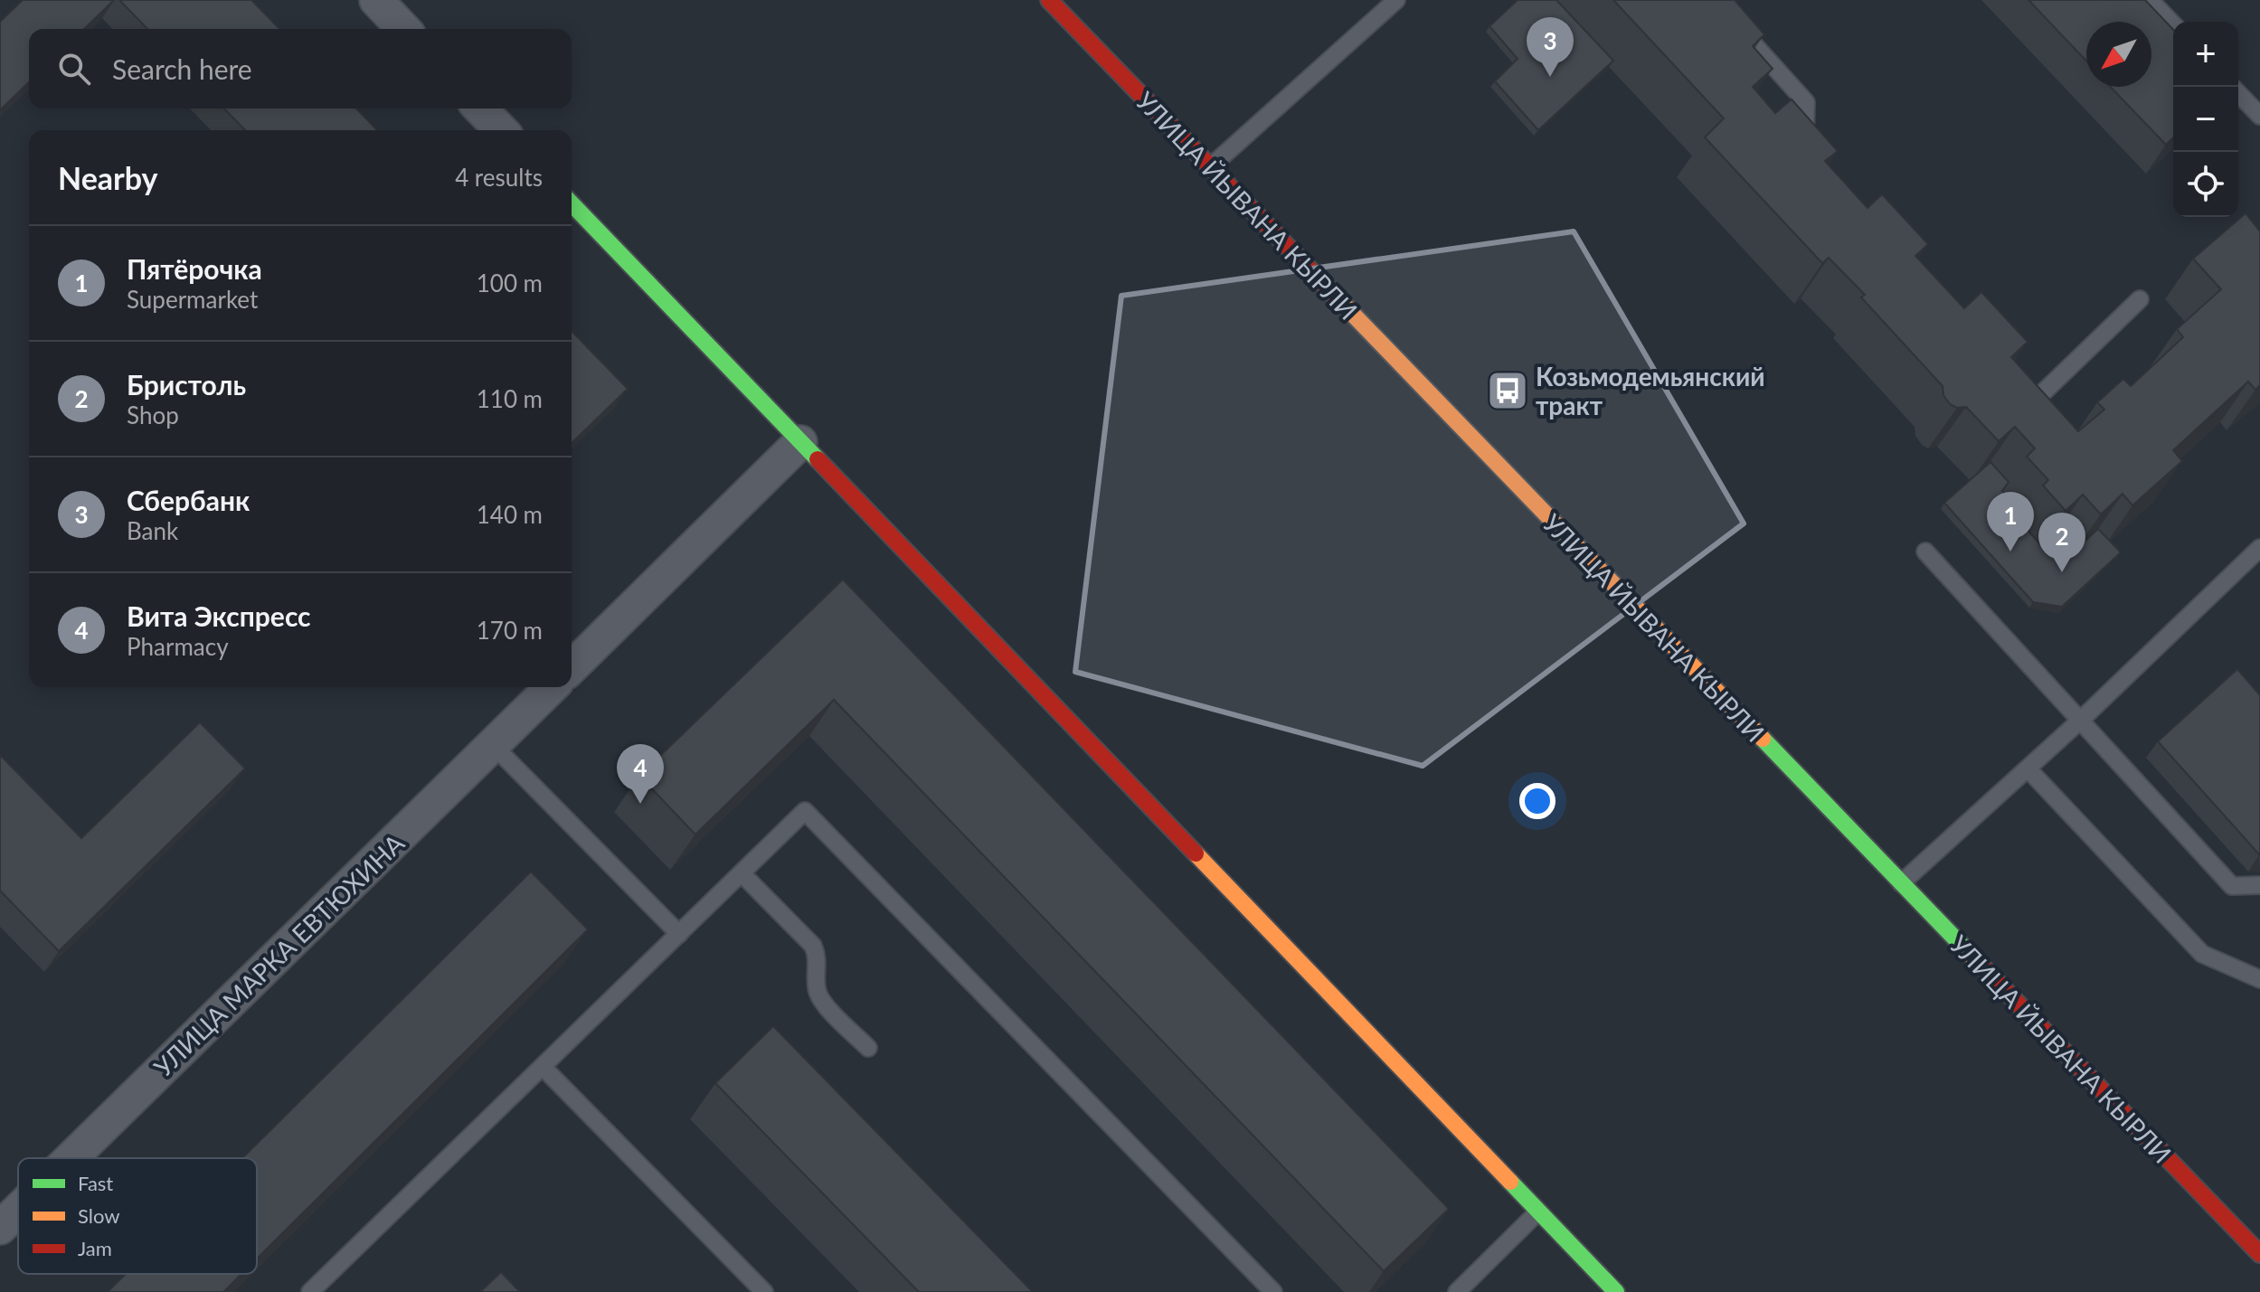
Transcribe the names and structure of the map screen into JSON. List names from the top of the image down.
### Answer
{
  "streets": {
    "main road": ["УЛИЦА ЙЫВАНА КЫРЛИ"],
    "street": ["УЛИЦА МАРКА ЕВТЮХИНА"]
  },
  "places": {
    "bus stop": ["Козьмодемьянский тракт"]
  },
  "legend": ["Fast", "Slow", "Jam"],
  "north": "bottom left",
  "page": {
    "pins": [
      "3",
      "1",
      "2",
      "4"
    ],
    "map_buttons": ["+", "−"],
    "search": "Search here",
    "heading": ["Nearby", "4 results"],
    "list": [
      {
        "mark": "1",
        "name": "Пятёрочка",
        "note": "Supermarket",
        "value": "100 m"
      },
      {
        "mark": "2",
        "name": "Бристоль",
        "note": "Shop",
        "value": "110 m"
      },
      {
        "mark": "3",
        "name": "Сбербанк",
        "note": "Bank",
        "value": "140 m"
      },
      {
        "mark": "4",
        "name": "Вита Экспресс",
        "note": "Pharmacy",
        "value": "170 m"
      }
    ]
  }
}
